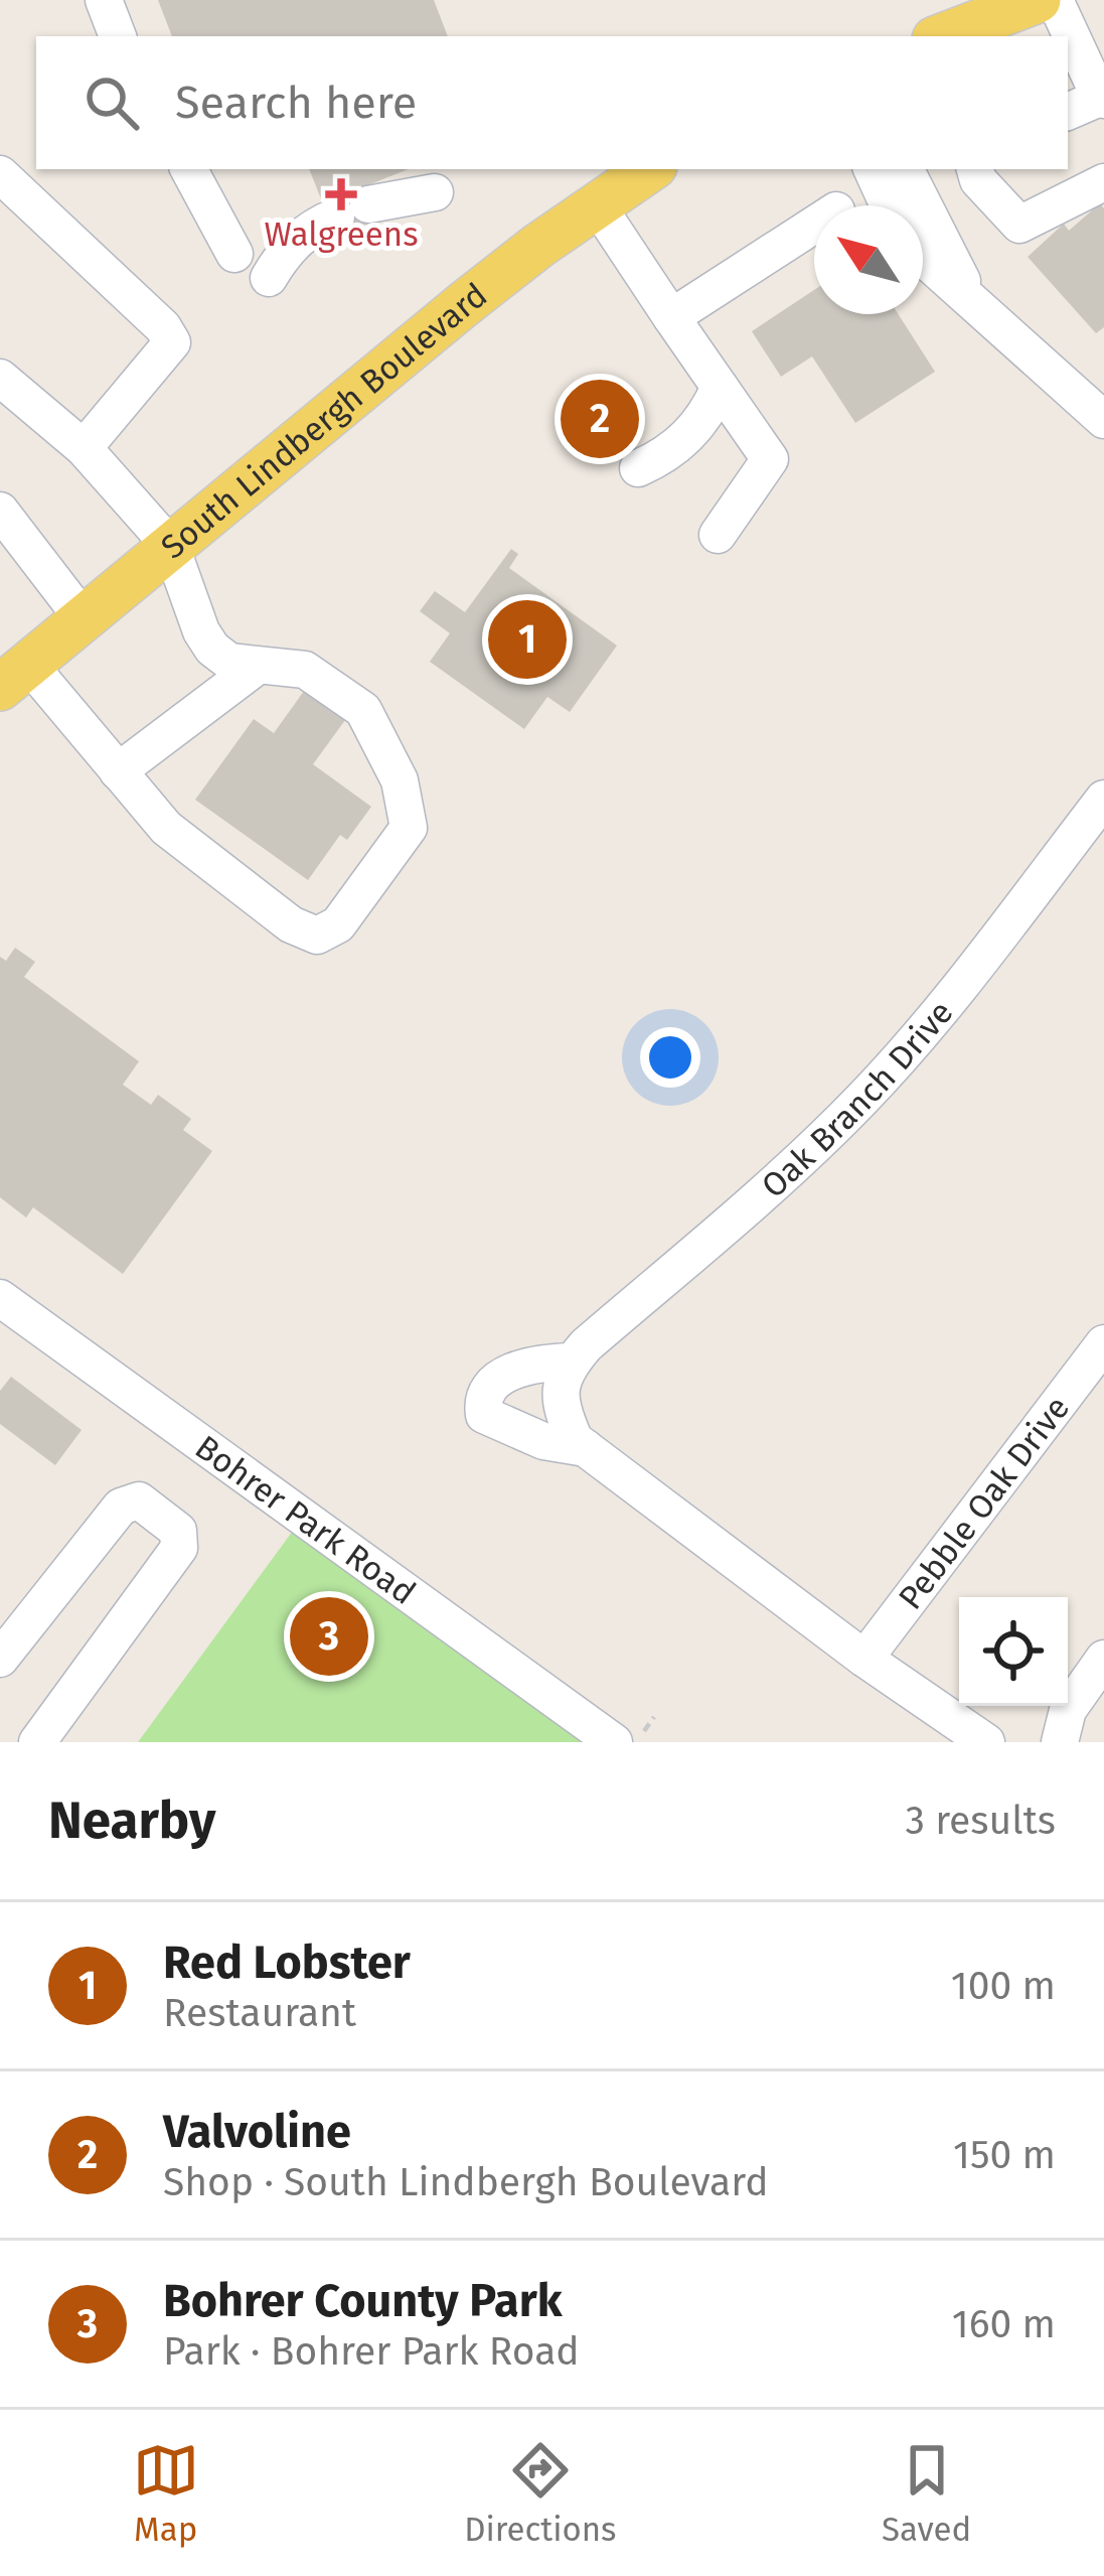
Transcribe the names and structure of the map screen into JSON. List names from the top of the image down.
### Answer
{
  "streets": {
    "main road": ["South Lindbergh Boulevard"],
    "street": ["Oak Branch Drive", "Pebble Oak Drive", "Bohrer Park Road"]
  },
  "places": {
    "health": ["Walgreens"]
  },
  "north": "top left",
  "page": {
    "search": "Search here",
    "pins": ["2", "1", "3"],
    "heading": ["Nearby", "3 results"],
    "list": [
      {
        "mark": "1",
        "name": "Red Lobster",
        "note": "Restaurant",
        "value": "100 m"
      },
      {
        "mark": "2",
        "name": "Valvoline",
        "note": "Shop · South Lindbergh Boulevard",
        "value": "150 m"
      },
      {
        "mark": "3",
        "name": "Bohrer County Park",
        "note": "Park · Bohrer Park Road",
        "value": "160 m"
      }
    ],
    "nav": ["Map", "Directions", "Saved"]
  }
}
